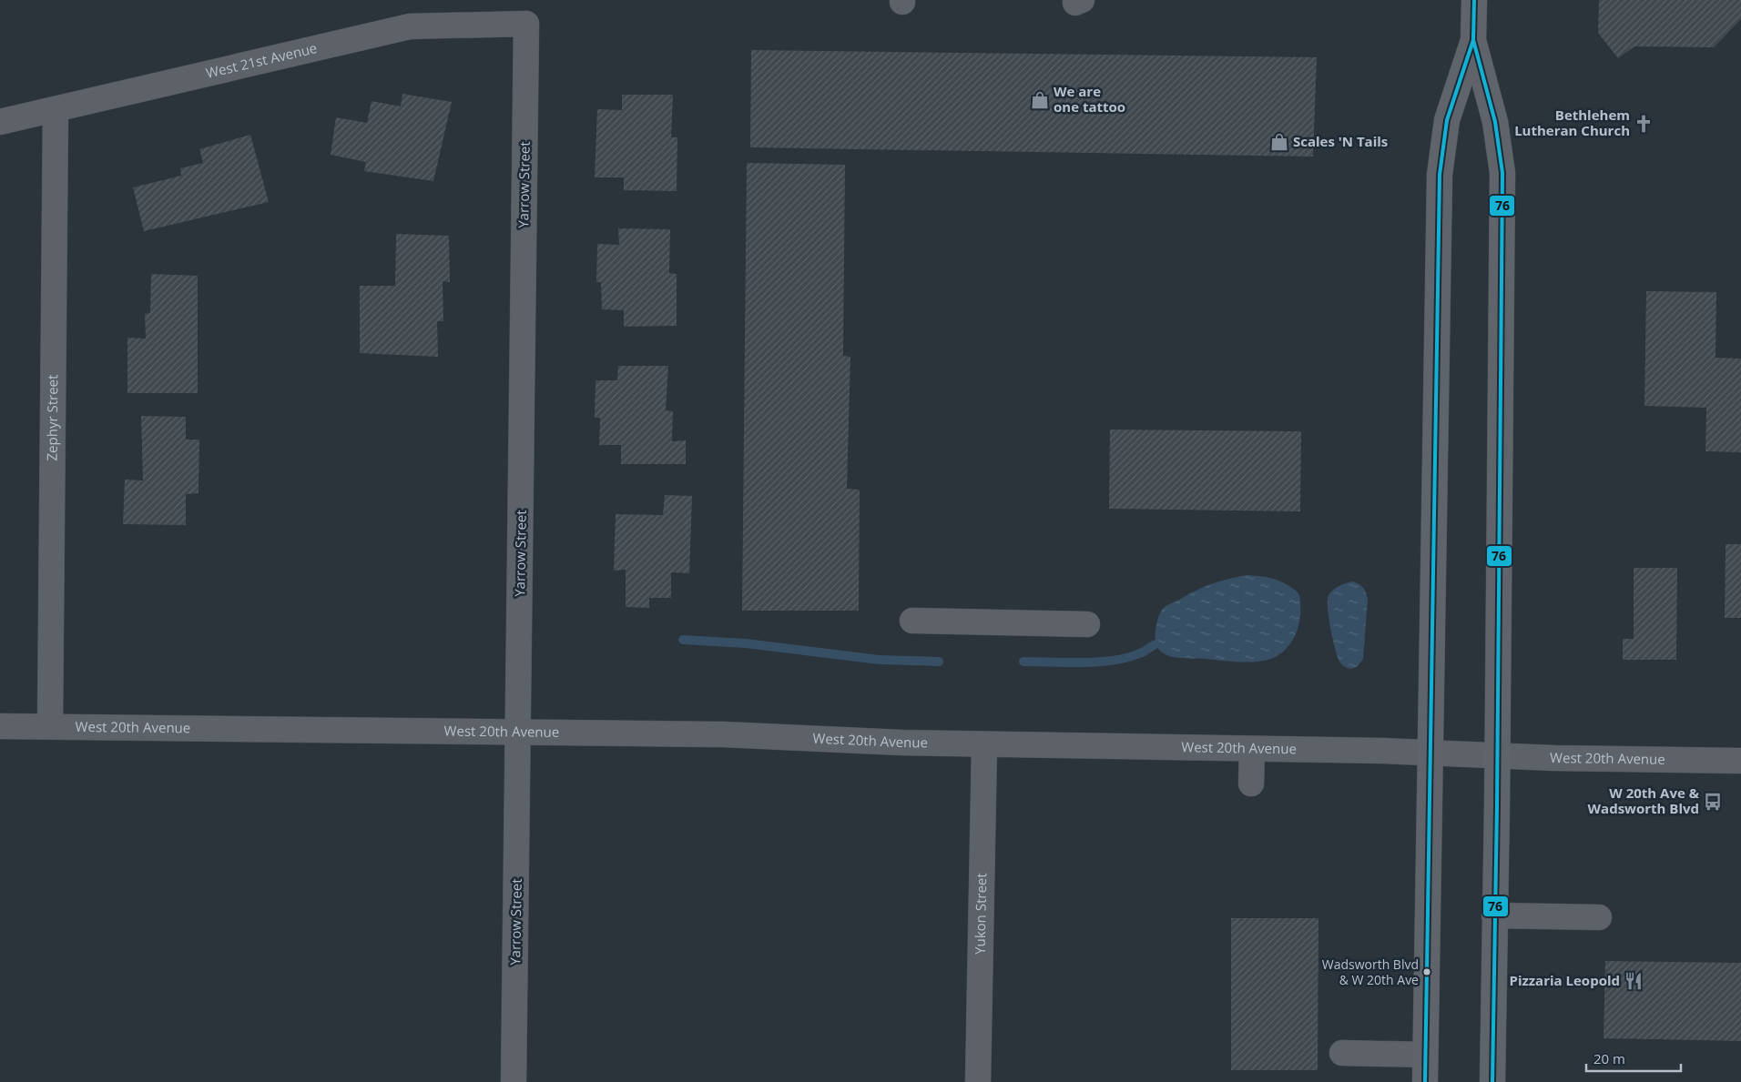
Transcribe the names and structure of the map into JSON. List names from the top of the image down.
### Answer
{
  "streets": {
    "street": [
      "West 21st Avenue",
      "Yarrow Street",
      "Zephyr Street",
      "West 20th Avenue",
      "Yukon Street"
    ]
  },
  "crossings": [
    ["West 21st Avenue", "Yarrow Street"],
    ["West 21st Avenue", "Zephyr Street"],
    ["Yarrow Street", "West 20th Avenue"],
    ["Zephyr Street", "West 20th Avenue"],
    ["West 20th Avenue", "Yukon Street"]
  ],
  "places": {
    "shop": ["We are one tattoo", "Scales 'N Tails"],
    "church": ["Bethlehem Lutheran Church"],
    "bus stop": ["W 20th Ave & Wadsworth Blvd"],
    "other": ["Wadsworth Blvd & W 20th Ave"],
    "restaurant": ["Pizzaria Leopold"]
  },
  "lines": ["transit line 76"],
  "scale_bar": "20 m"
}
